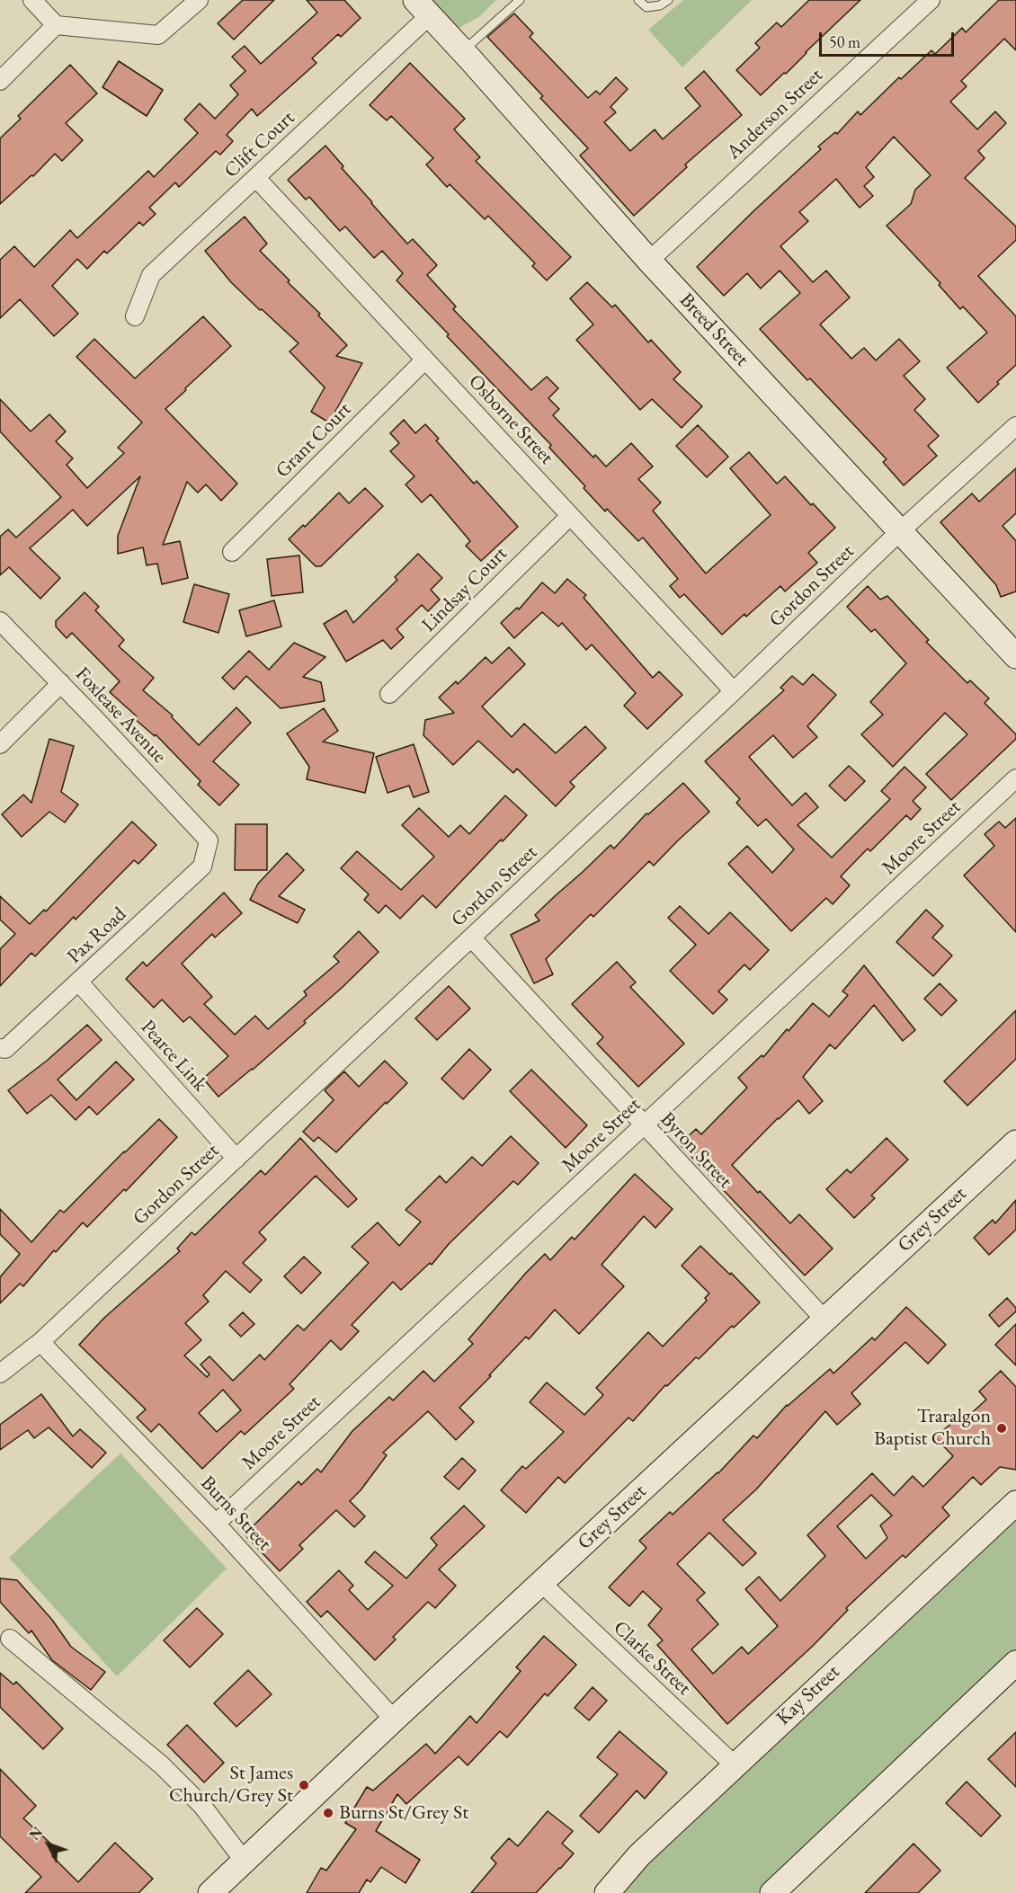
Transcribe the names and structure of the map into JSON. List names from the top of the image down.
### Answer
{
  "streets": {
    "street": [
      "Anderson Street",
      "Clift Court",
      "Breed Street",
      "Osborne Street",
      "Grant Court",
      "Gordon Street",
      "Lindsay Court",
      "Foxlease Avenue",
      "Moore Street",
      "Pax Road",
      "Pearce Link",
      "Byron Street",
      "Grey Street",
      "Burns Street",
      "Clarke Street",
      "Kay Street"
    ]
  },
  "crossings": [
    ["Anderson Street", "Breed Street"],
    ["Clift Court", "Breed Street"],
    ["Clift Court", "Osborne Street"],
    ["Breed Street", "Gordon Street"],
    ["Osborne Street", "Grant Court"],
    ["Osborne Street", "Gordon Street"],
    ["Osborne Street", "Lindsay Court"],
    ["Gordon Street", "Pearce Link"],
    ["Gordon Street", "Byron Street"],
    ["Gordon Street", "Burns Street"],
    ["Foxlease Avenue", "Pax Road"],
    ["Moore Street", "Byron Street"],
    ["Moore Street", "Burns Street"],
    ["Pax Road", "Pearce Link"],
    ["Byron Street", "Grey Street"],
    ["Grey Street", "Burns Street"],
    ["Grey Street", "Clarke Street"],
    ["Clarke Street", "Kay Street"]
  ],
  "places": ["Traralgon Baptist Church", "St James Church/Grey St", "Burns St/Grey St"],
  "scale_bar": "50 m",
  "north": "top left"
}
